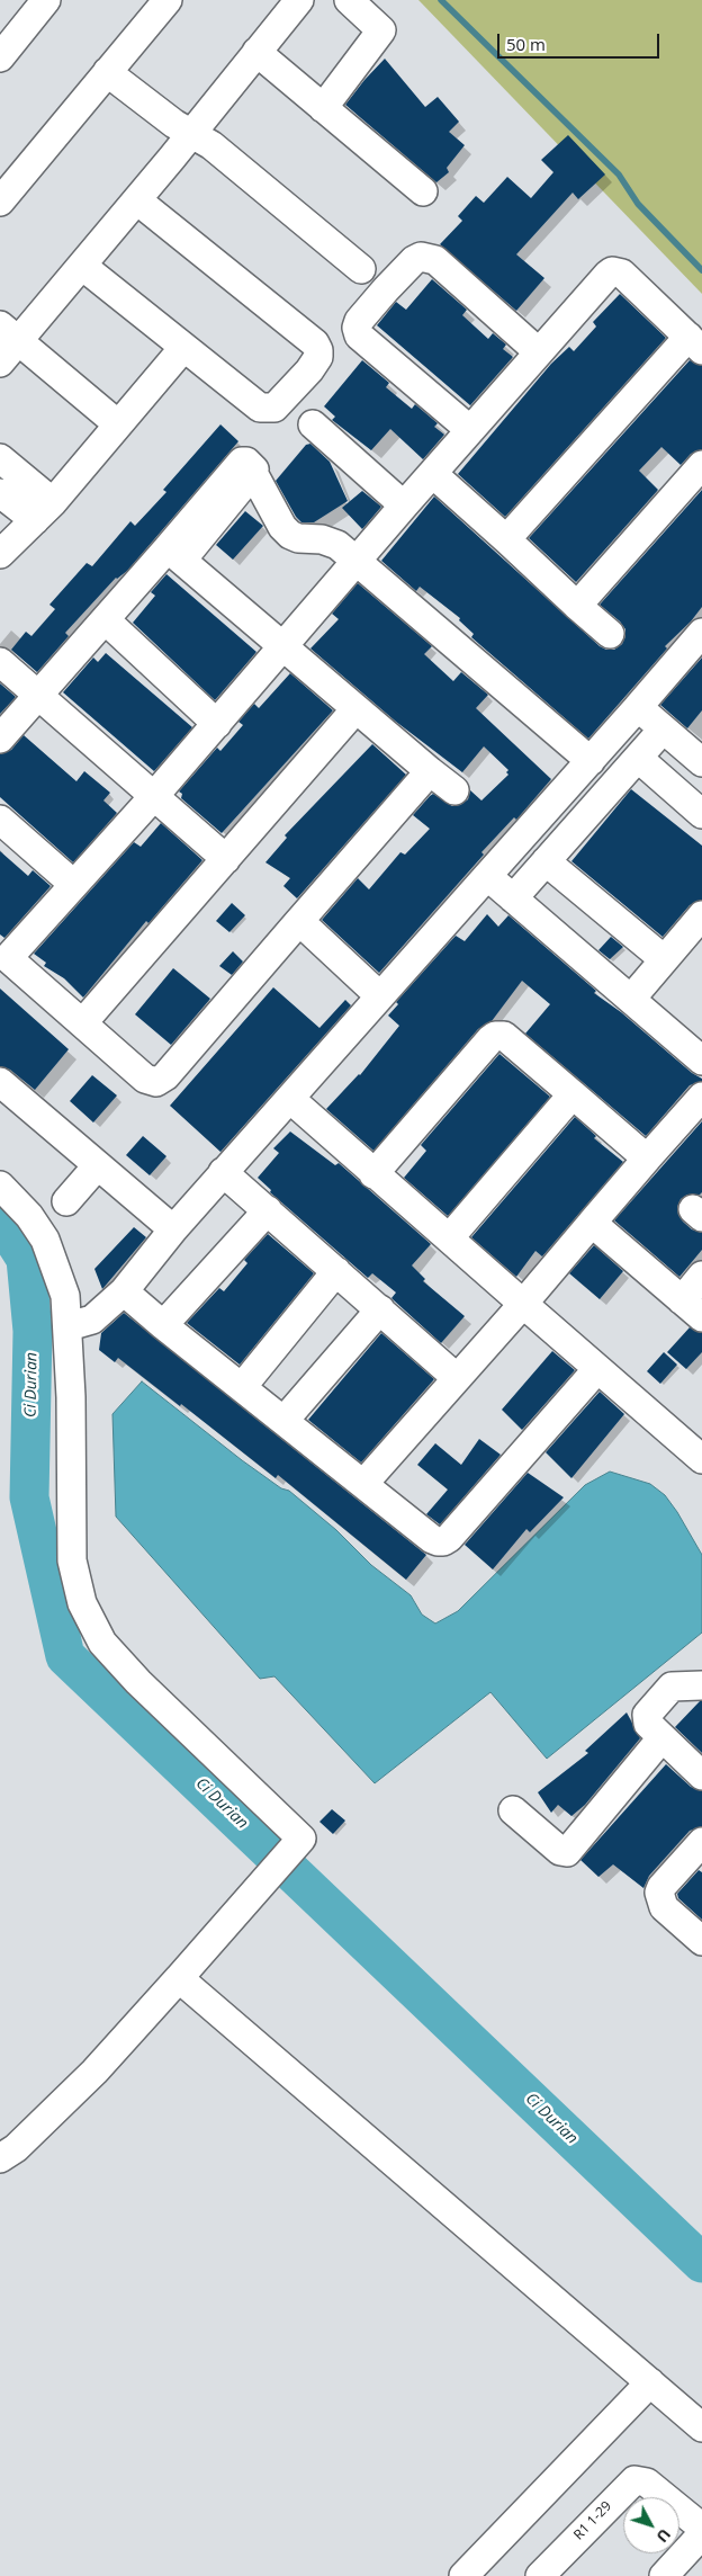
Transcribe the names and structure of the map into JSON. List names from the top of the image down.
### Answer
{
  "streets": {
    "street": ["R1 1-29"]
  },
  "water": ["Ci Durian"],
  "scale_bar": "50 m",
  "north": "bottom right"
}
